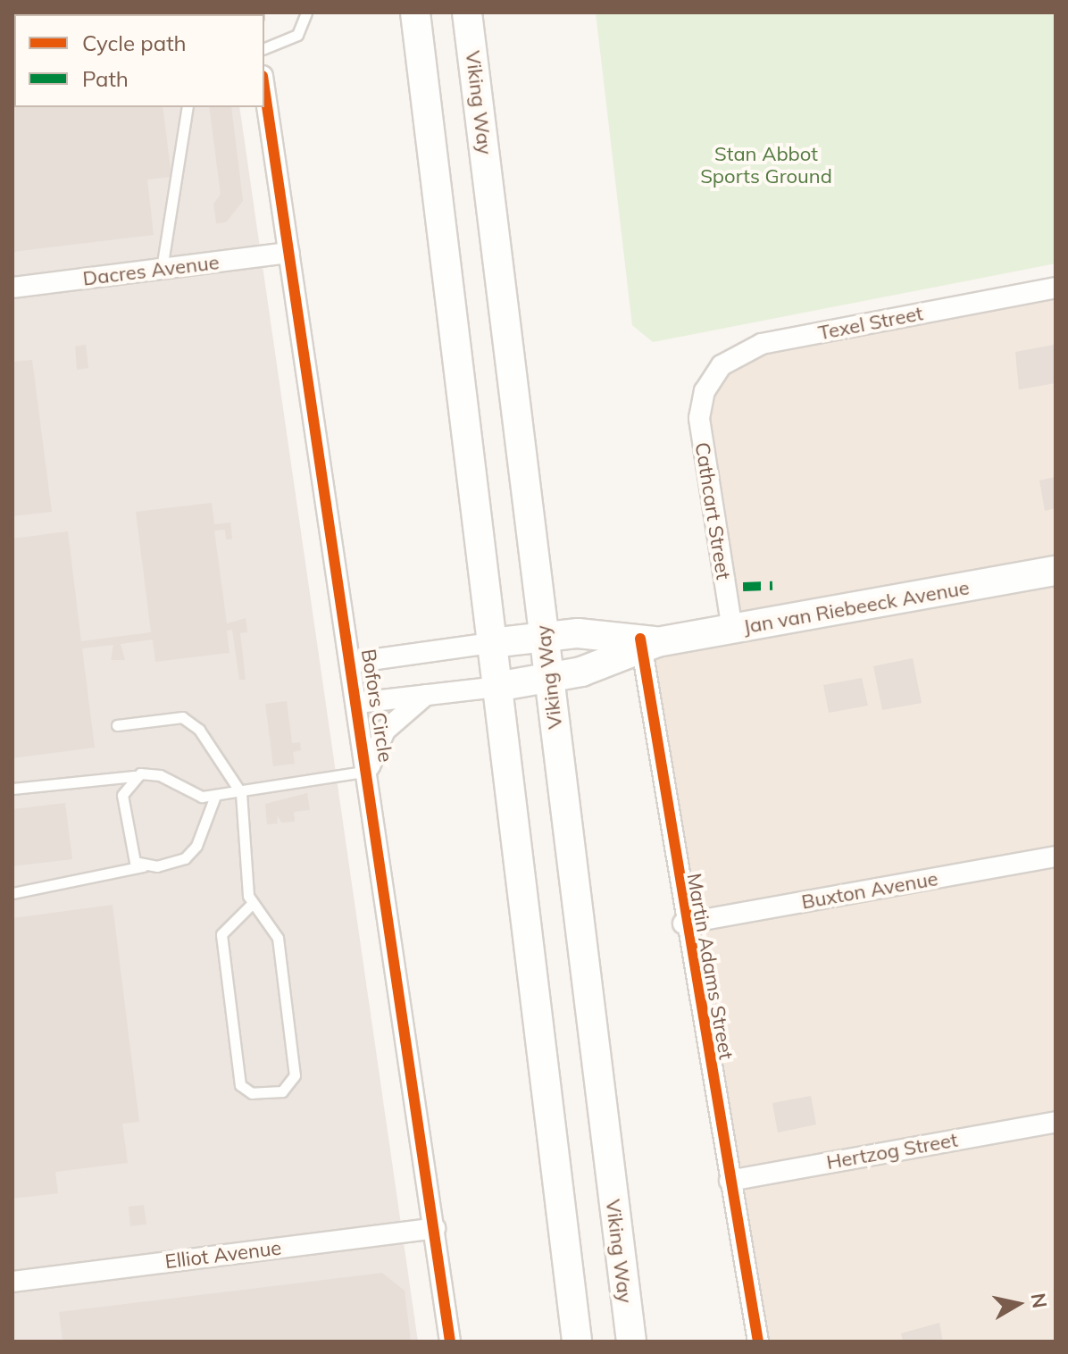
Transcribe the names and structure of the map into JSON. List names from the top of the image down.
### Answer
{
  "streets": {
    "main road": ["Viking Way", "Jan van Riebeeck Avenue"],
    "street": [
      "Dacres Avenue",
      "Texel Street",
      "Cathcart Street",
      "Bofors Circle",
      "Buxton Avenue",
      "Martin Adams Street",
      "Hertzog Street",
      "Elliot Avenue"
    ]
  },
  "crossings": [
    ["Viking Way", "Jan van Riebeeck Avenue"],
    ["Dacres Avenue", "Bofors Circle"],
    ["Texel Street", "Cathcart Street"],
    ["Cathcart Street", "Jan van Riebeeck Avenue"],
    ["Jan van Riebeeck Avenue", "Bofors Circle"],
    ["Jan van Riebeeck Avenue", "Martin Adams Street"],
    ["Bofors Circle", "Elliot Avenue"],
    ["Buxton Avenue", "Martin Adams Street"],
    ["Martin Adams Street", "Hertzog Street"]
  ],
  "parks": ["Stan Abbot Sports Ground"],
  "legend": ["Cycle path", "Path"],
  "north": "right"
}
